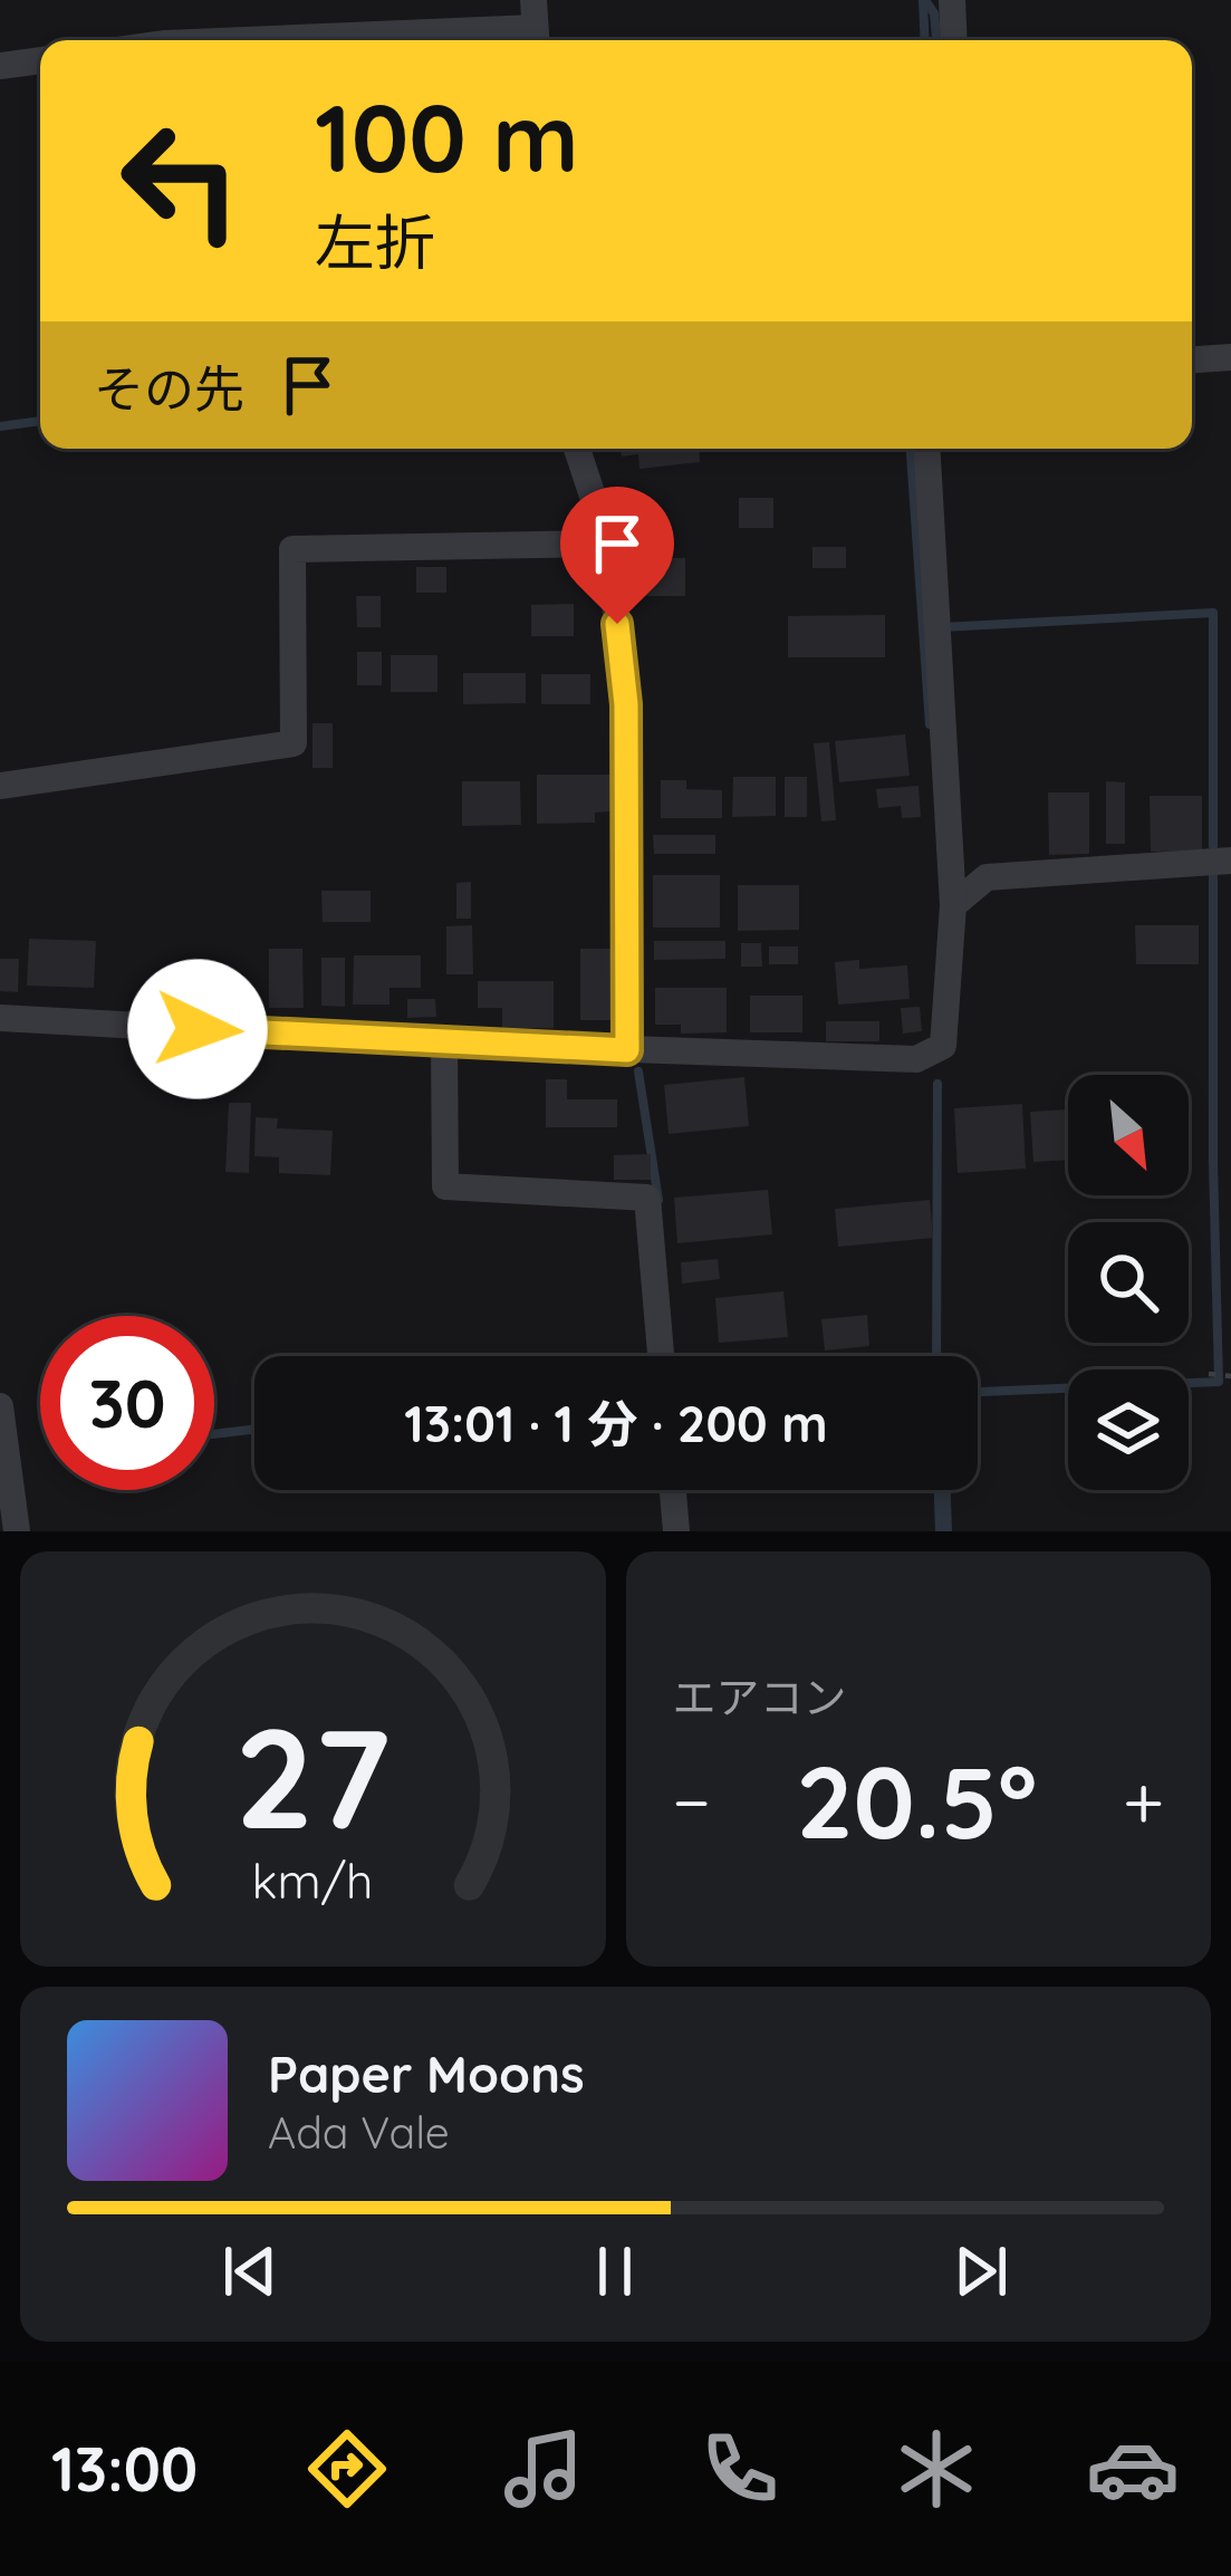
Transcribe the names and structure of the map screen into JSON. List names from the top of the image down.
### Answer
{
  "north": "bottom right",
  "page": {
    "turn": ["100 m", "左折"],
    "then": "その先",
    "limit": "30",
    "trip": "13:01 · 1 分 · 200 m",
    "tile": "エアコン",
    "heat": ["−", "20.5°", "+"],
    "song": ["Paper Moons", "Ada Vale"],
    "tabs": "13:00",
    "gauge": ["27", "km/h"]
  }
}
